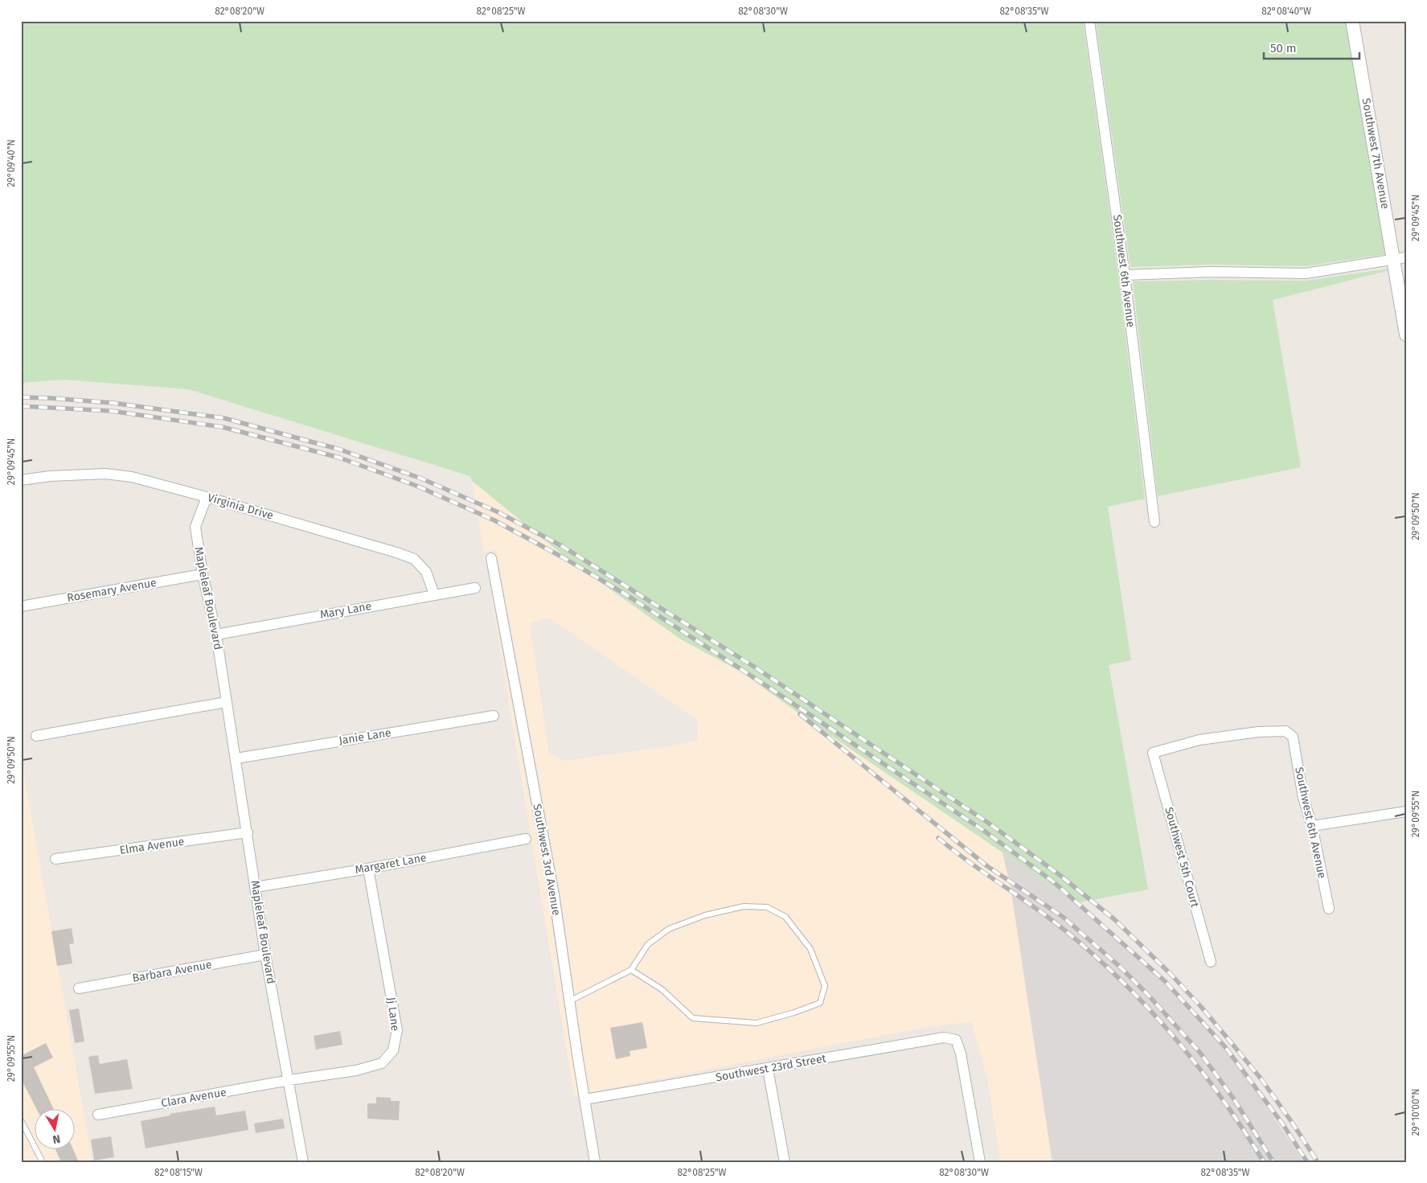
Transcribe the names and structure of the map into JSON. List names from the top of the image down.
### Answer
{
  "streets": {
    "street": [
      "Southwest 7th Avenue",
      "Southwest 6th Avenue",
      "Virginia Drive",
      "Rosemary Avenue",
      "Mapleleaf Boulevard",
      "Mary Lane",
      "Janie Lane",
      "Elma Avenue",
      "Southwest 5th Court",
      "Southwest 3rd Avenue",
      "Margaret Lane",
      "Barbara Avenue",
      "Jj Lane",
      "Southwest 23rd Street",
      "Clara Avenue"
    ]
  },
  "crossings": [
    ["Southwest 6th Avenue", "Southwest 5th Court"],
    ["Virginia Drive", "Mapleleaf Boulevard"],
    ["Virginia Drive", "Mary Lane"],
    ["Rosemary Avenue", "Mapleleaf Boulevard"],
    ["Mapleleaf Boulevard", "Mary Lane"],
    ["Mapleleaf Boulevard", "Janie Lane"],
    ["Mapleleaf Boulevard", "Elma Avenue"],
    ["Mapleleaf Boulevard", "Margaret Lane"],
    ["Mapleleaf Boulevard", "Barbara Avenue"],
    ["Mapleleaf Boulevard", "Jj Lane"],
    ["Mapleleaf Boulevard", "Clara Avenue"],
    ["Southwest 3rd Avenue", "Southwest 23rd Street"],
    ["Margaret Lane", "Jj Lane"],
    ["Jj Lane", "Clara Avenue"]
  ],
  "scale_bar": "50 m",
  "north": "bottom",
  "coordinates": [
    "82°08'20\"W",
    "82°08'25\"W",
    "82°08'30\"W",
    "82°08'35\"W",
    "82°08'40\"W",
    "29°09'40\"N",
    "29°09'45\"N",
    "29°09'50\"N",
    "29°09'55\"N",
    "29°10'00\"N",
    "82°08'15\"W"
  ]
}
